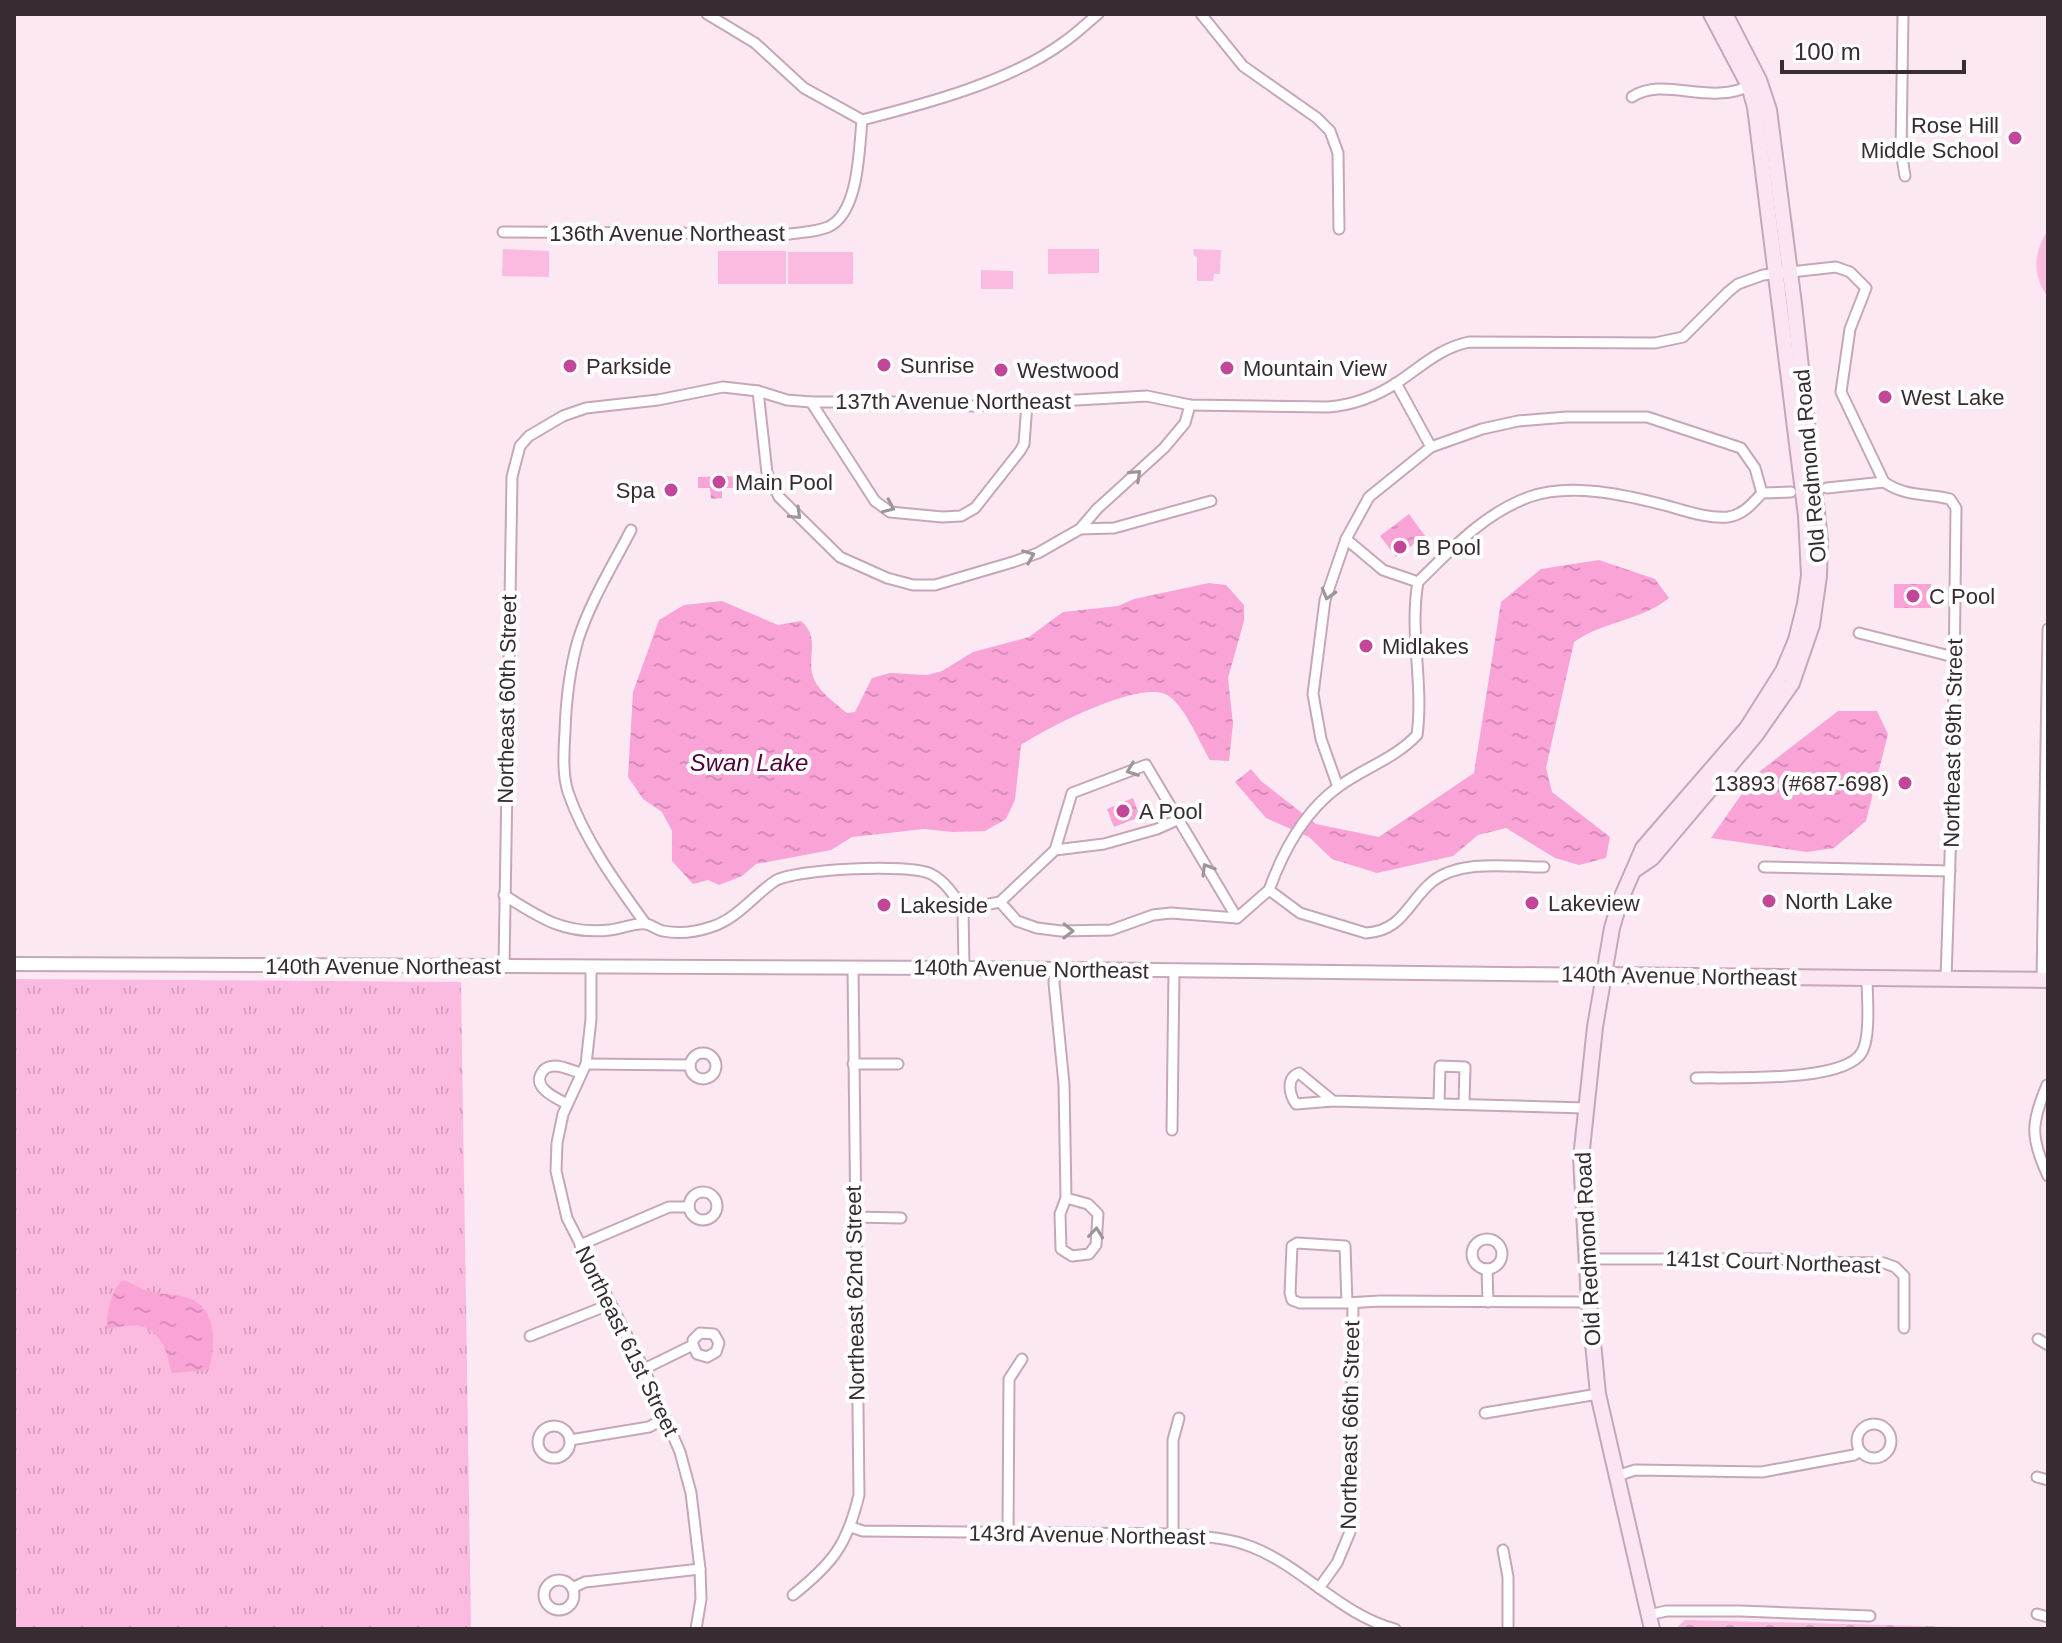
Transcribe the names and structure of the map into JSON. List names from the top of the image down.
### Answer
{
  "streets": {
    "main road": ["Old Redmond Road", "140th Avenue Northeast"],
    "street": [
      "136th Avenue Northeast",
      "137th Avenue Northeast",
      "Northeast 60th Street",
      "Northeast 69th Street",
      "141st Court Northeast",
      "Northeast 62nd Street",
      "Northeast 61st Street",
      "Northeast 66th Street",
      "143rd Avenue Northeast"
    ]
  },
  "crossings": [
    ["137th Avenue Northeast", "Old Redmond Road"],
    ["137th Avenue Northeast", "Northeast 60th Street"],
    ["Old Redmond Road", "140th Avenue Northeast"],
    ["Old Redmond Road", "141st Court Northeast"],
    ["Northeast 60th Street", "140th Avenue Northeast"],
    ["Northeast 69th Street", "140th Avenue Northeast"],
    ["140th Avenue Northeast", "Northeast 62nd Street"],
    ["140th Avenue Northeast", "Northeast 61st Street"],
    ["Northeast 62nd Street", "143rd Avenue Northeast"],
    ["Northeast 66th Street", "143rd Avenue Northeast"]
  ],
  "water": ["Swan Lake"],
  "places": [
    "Rose Hill Middle School",
    "Sunrise",
    "Parkside",
    "Mountain View",
    "Westwood",
    "West Lake",
    "Main Pool",
    "Spa",
    "B Pool",
    "C Pool",
    "Midlakes",
    "13893 (#687-698)",
    "A Pool",
    "North Lake",
    "Lakeview",
    "Lakeside"
  ],
  "scale_bar": "100 m"
}
